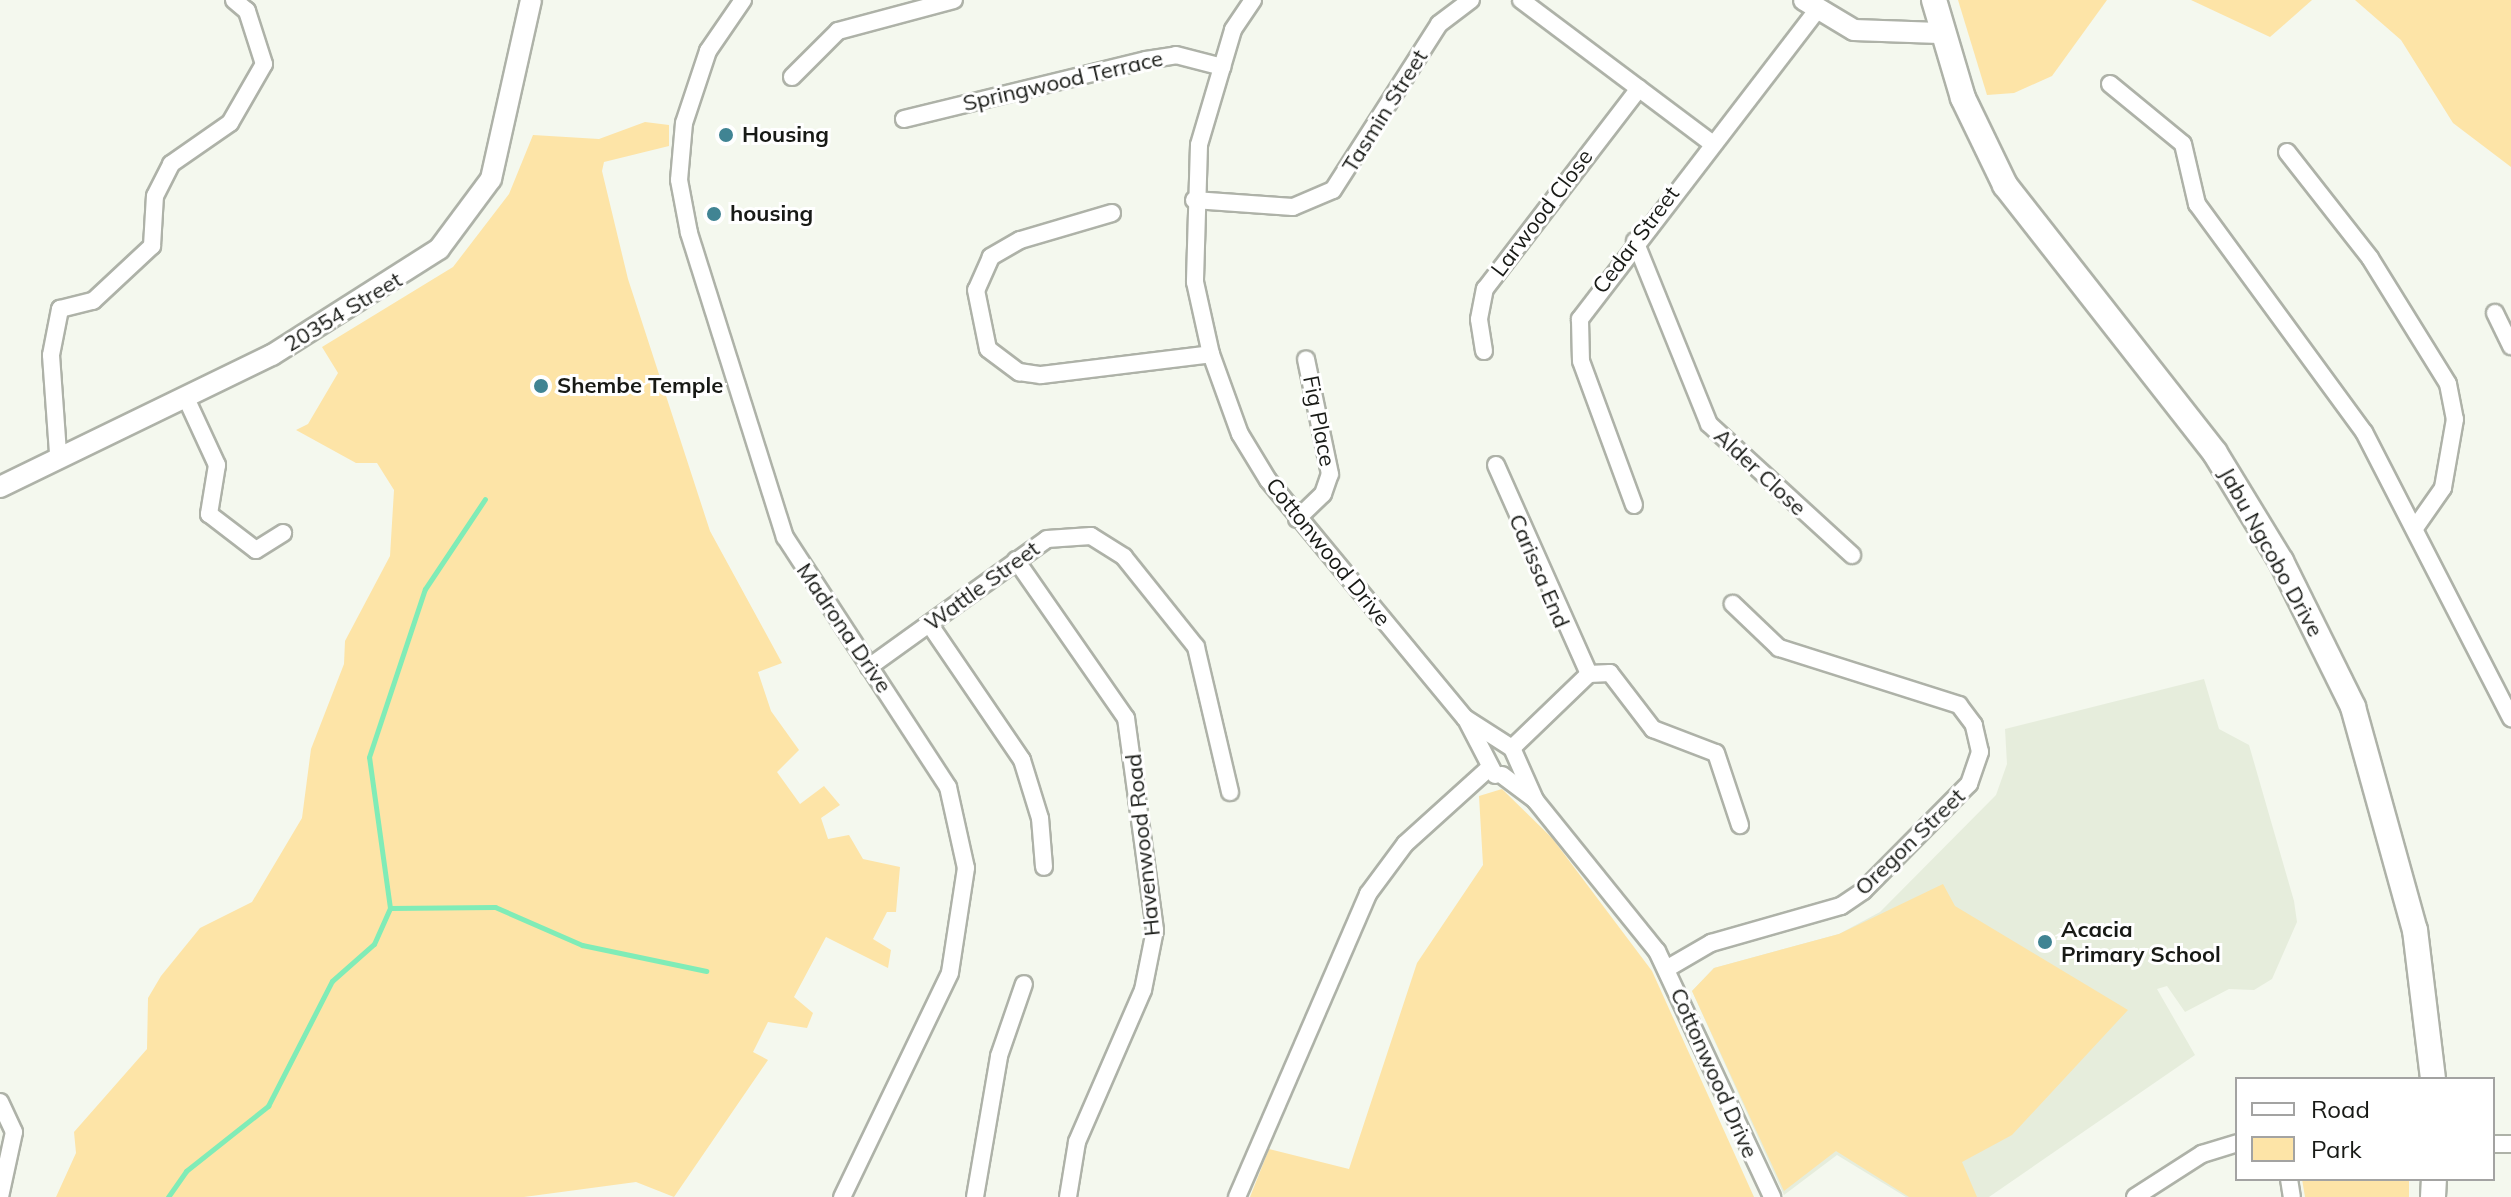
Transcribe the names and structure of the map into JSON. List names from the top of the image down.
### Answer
{
  "streets": {
    "main road": ["Jabu Ngcobo Drive"],
    "street": [
      "Springwood Terrace",
      "Tasmin Street",
      "Larwood Close",
      "Cedar Street",
      "20354 Street",
      "Fig Place",
      "Alder Close",
      "Cottonwood Drive",
      "Carissa End",
      "Wattle Street",
      "Madrona Drive",
      "Oregon Street",
      "Havenwood Road"
    ]
  },
  "crossings": [
    ["Springwood Terrace", "Cottonwood Drive"],
    ["Tasmin Street", "Cottonwood Drive"],
    ["Cedar Street", "Alder Close"],
    ["Fig Place", "Cottonwood Drive"],
    ["Cottonwood Drive", "Oregon Street"],
    ["Wattle Street", "Madrona Drive"],
    ["Wattle Street", "Havenwood Road"]
  ],
  "places": [
    "Housing",
    "housing",
    "Shembe Temple",
    "Acacia Primary School"
  ],
  "legend": ["Road", "Park"]
}
